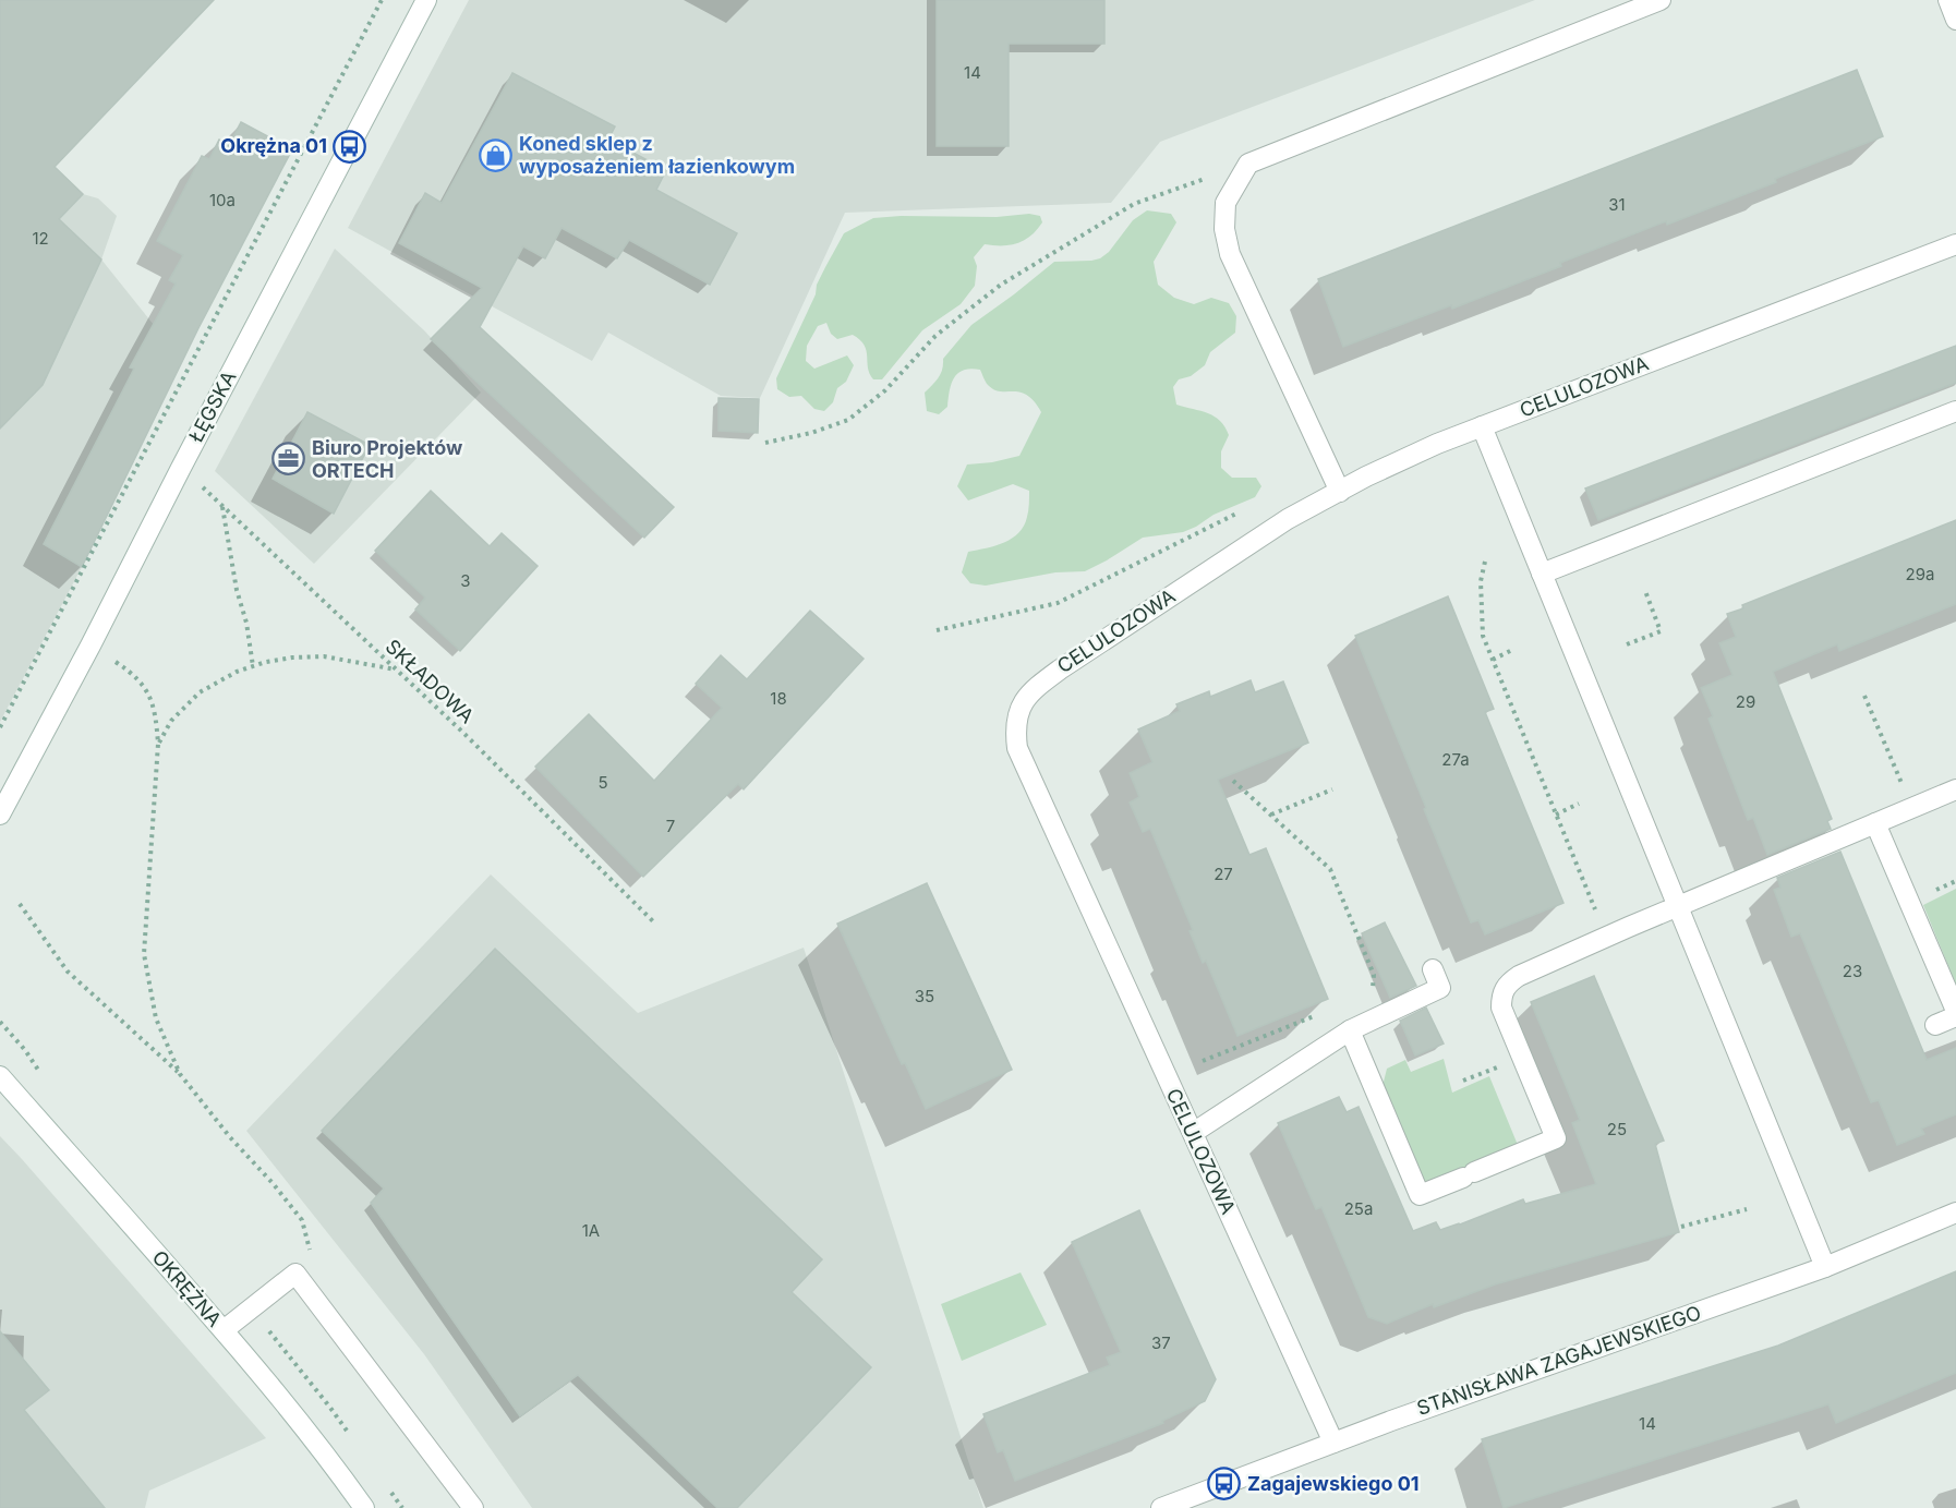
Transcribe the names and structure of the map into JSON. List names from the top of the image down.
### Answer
{
  "streets": {
    "street": [
      "CELULOZOWA",
      "ŁĘGSKA",
      "OKRĘŻNA",
      "STANISŁAWA ZAGAJEWSKIEGO"
    ],
    "path": ["SKŁADOWA"]
  },
  "crossings": [
    ["CELULOZOWA", "STANISŁAWA ZAGAJEWSKIEGO"],
    ["ŁĘGSKA", "SKŁADOWA"]
  ],
  "places": {
    "bus stop": ["Okrężna 01", "Zagajewskiego 01"],
    "shop": ["Koned sklep z wyposażeniem łazienkowym"],
    "office": ["Biuro Projektów ORTECH"]
  },
  "house_numbers": [
    "14",
    "10a",
    "31",
    "12",
    "29a",
    "3",
    "18",
    "29",
    "27a",
    "5",
    "7",
    "27",
    "23",
    "35",
    "25",
    "25a",
    "1A",
    "37",
    "14"
  ]
}
